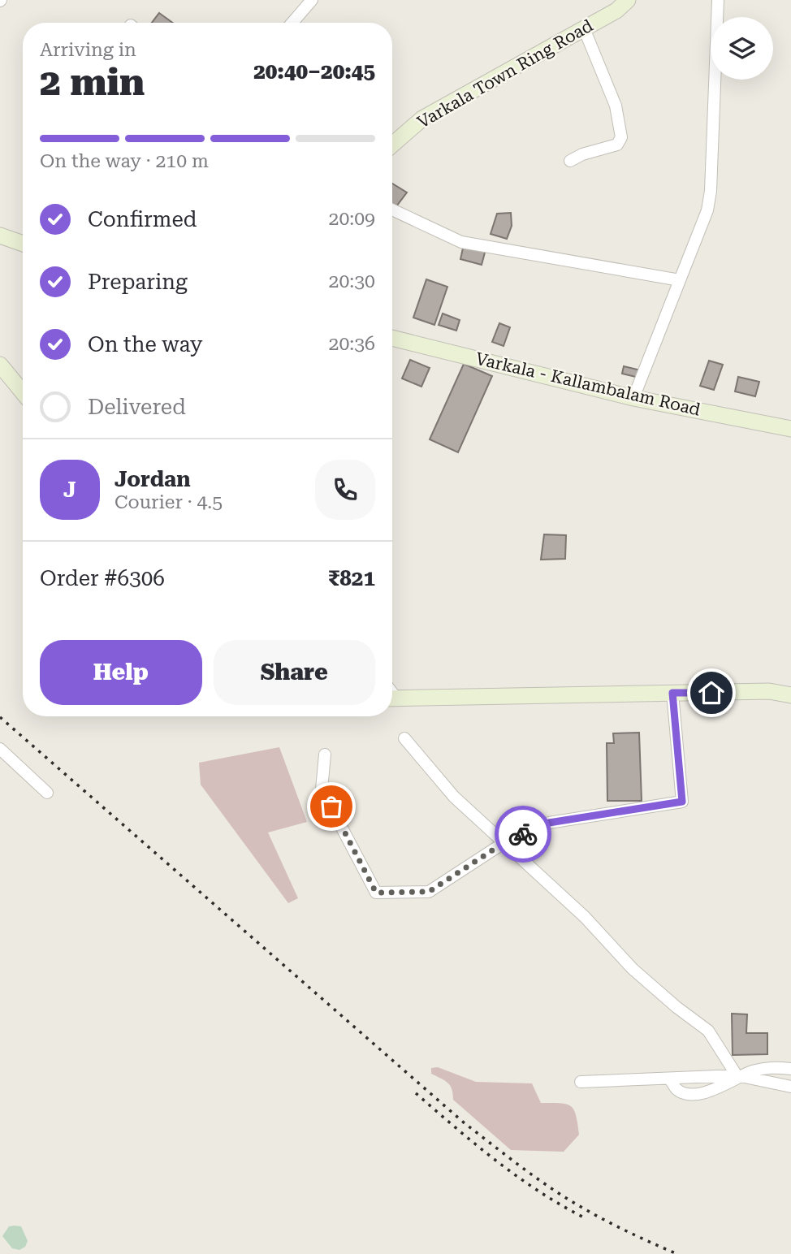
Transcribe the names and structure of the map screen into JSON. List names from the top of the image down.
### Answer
{
  "streets": {
    "main road": ["Varkala Town Ring Road", "Varkala - Kallambalam Road"]
  },
  "page": {
    "heading": ["2 min", "Arriving in", "20:40–20:45"],
    "panel": [
      "Jordan",
      "Courier · 4.5",
      "Order #6306",
      "₹821"
    ],
    "bar": "On the way · 210 m",
    "list": [
      ["Confirmed", "20:09"],
      ["Preparing", "20:30"],
      ["On the way", "20:36"],
      "Delivered"
    ],
    "round": "J",
    "buttons": ["Help", "Share"]
  }
}
